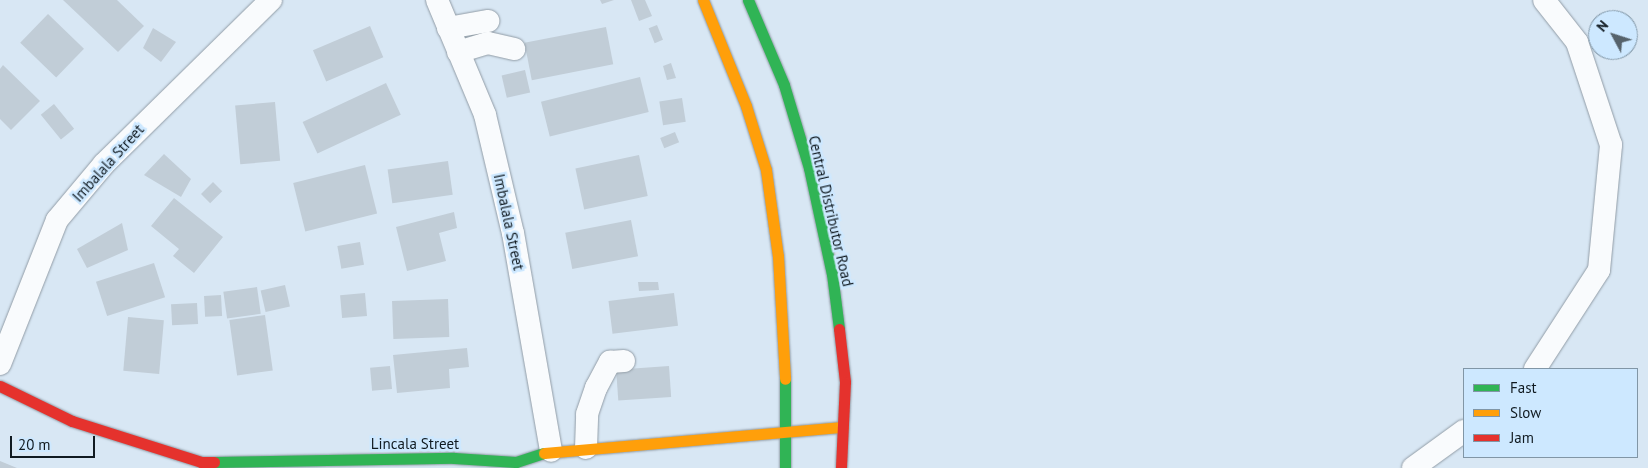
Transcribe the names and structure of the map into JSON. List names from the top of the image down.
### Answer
{
  "streets": {
    "main road": ["Central Distributor Road", "Lincala Street"],
    "street": ["Imbalala Street"]
  },
  "crossings": [
    ["Imbalala Street", "Lincala Street"],
    ["Central Distributor Road", "Lincala Street"]
  ],
  "legend": ["Fast", "Slow", "Jam"],
  "scale_bar": "20 m",
  "north": "top left"
}
